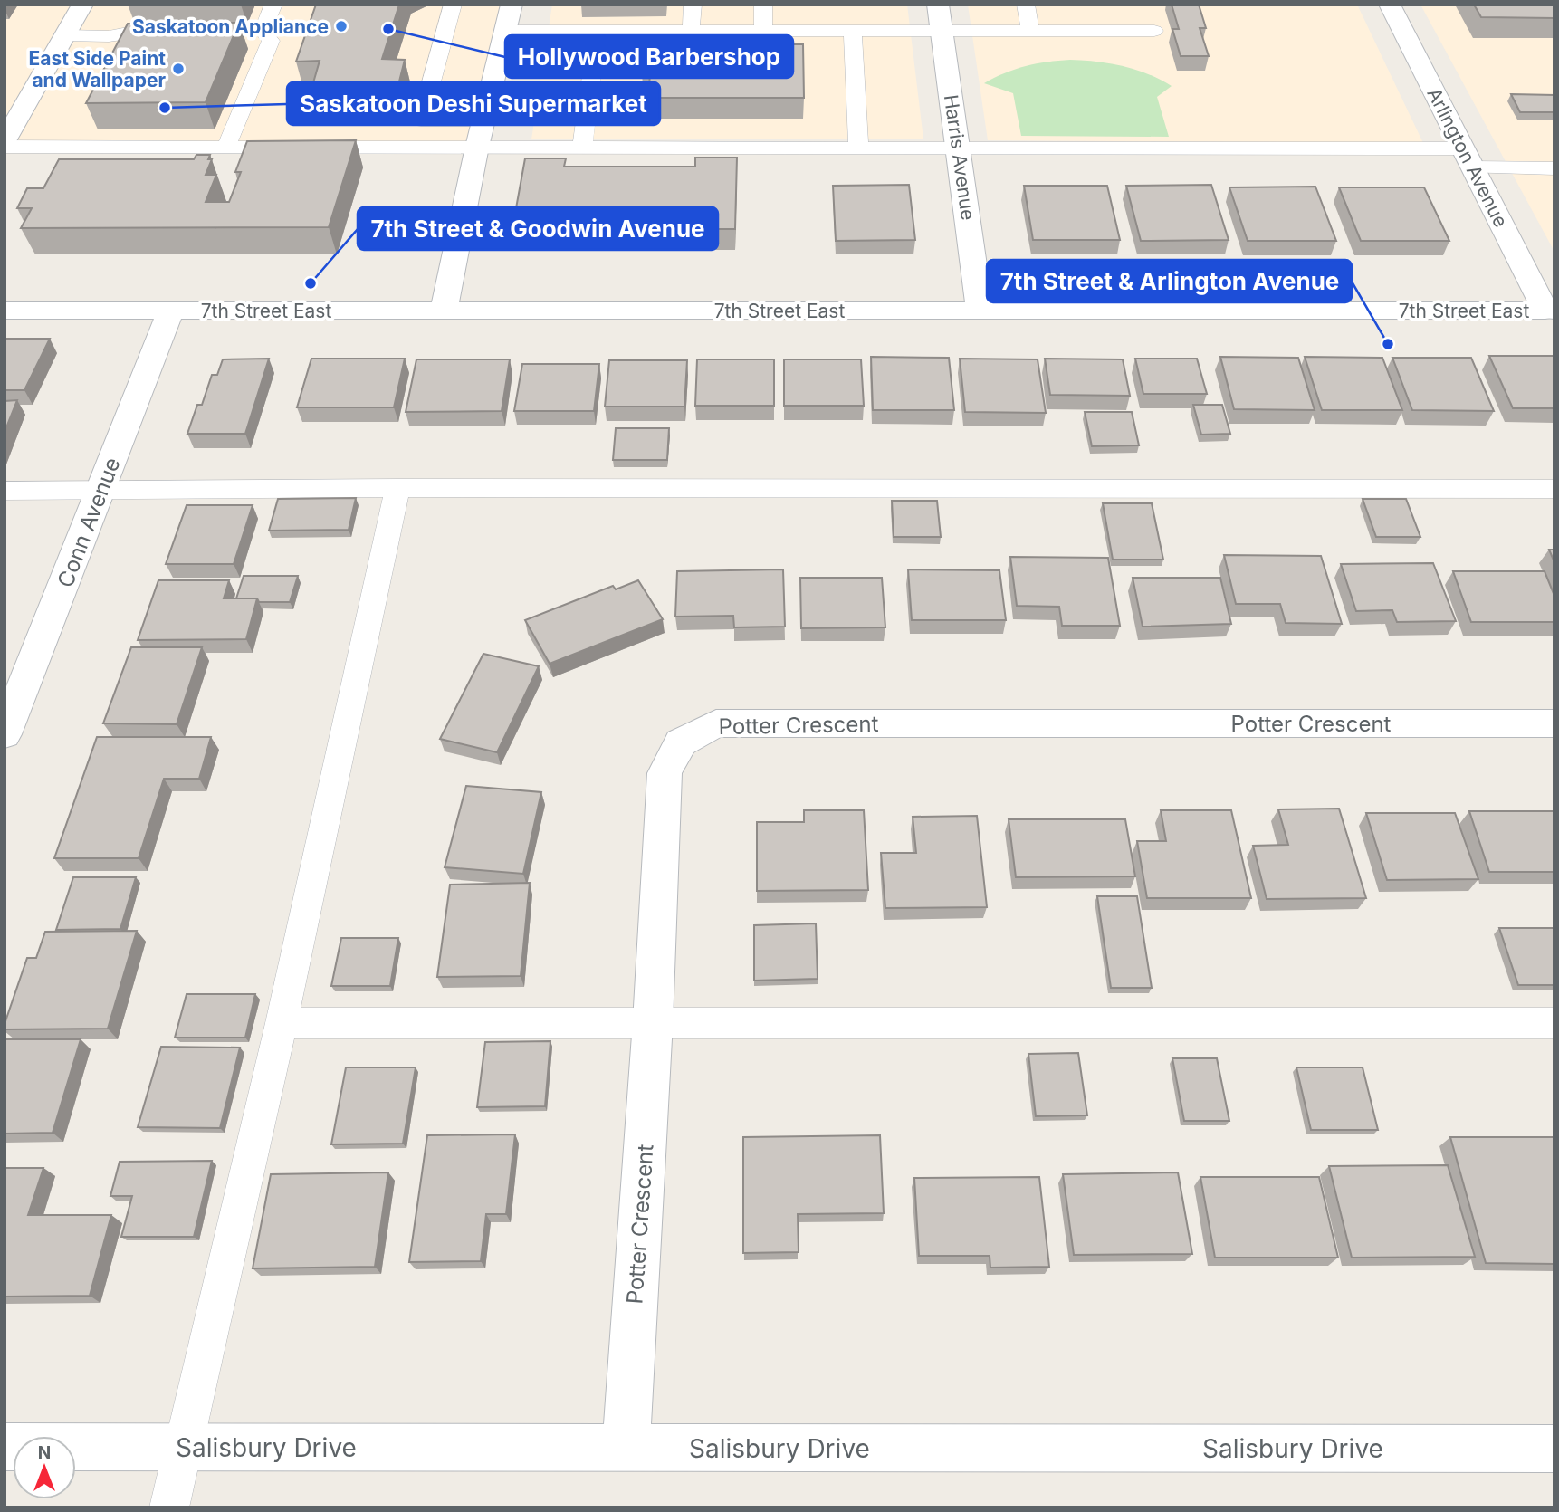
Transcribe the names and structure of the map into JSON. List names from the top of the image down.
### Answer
{
  "streets": {
    "street": [
      "Harris Avenue",
      "Arlington Avenue",
      "7th Street East",
      "Conn Avenue",
      "Potter Crescent",
      "Salisbury Drive"
    ]
  },
  "crossings": [
    ["Harris Avenue", "7th Street East"],
    ["Arlington Avenue", "7th Street East"],
    ["7th Street East", "Conn Avenue"],
    ["Potter Crescent", "Salisbury Drive"]
  ],
  "places": [
    "Saskatoon Appliance",
    "Hollywood Barbershop",
    "East Side Paint and Wallpaper",
    "Saskatoon Deshi Supermarket",
    "7th Street & Goodwin Avenue",
    "7th Street & Arlington Avenue"
  ],
  "north": "top"
}
